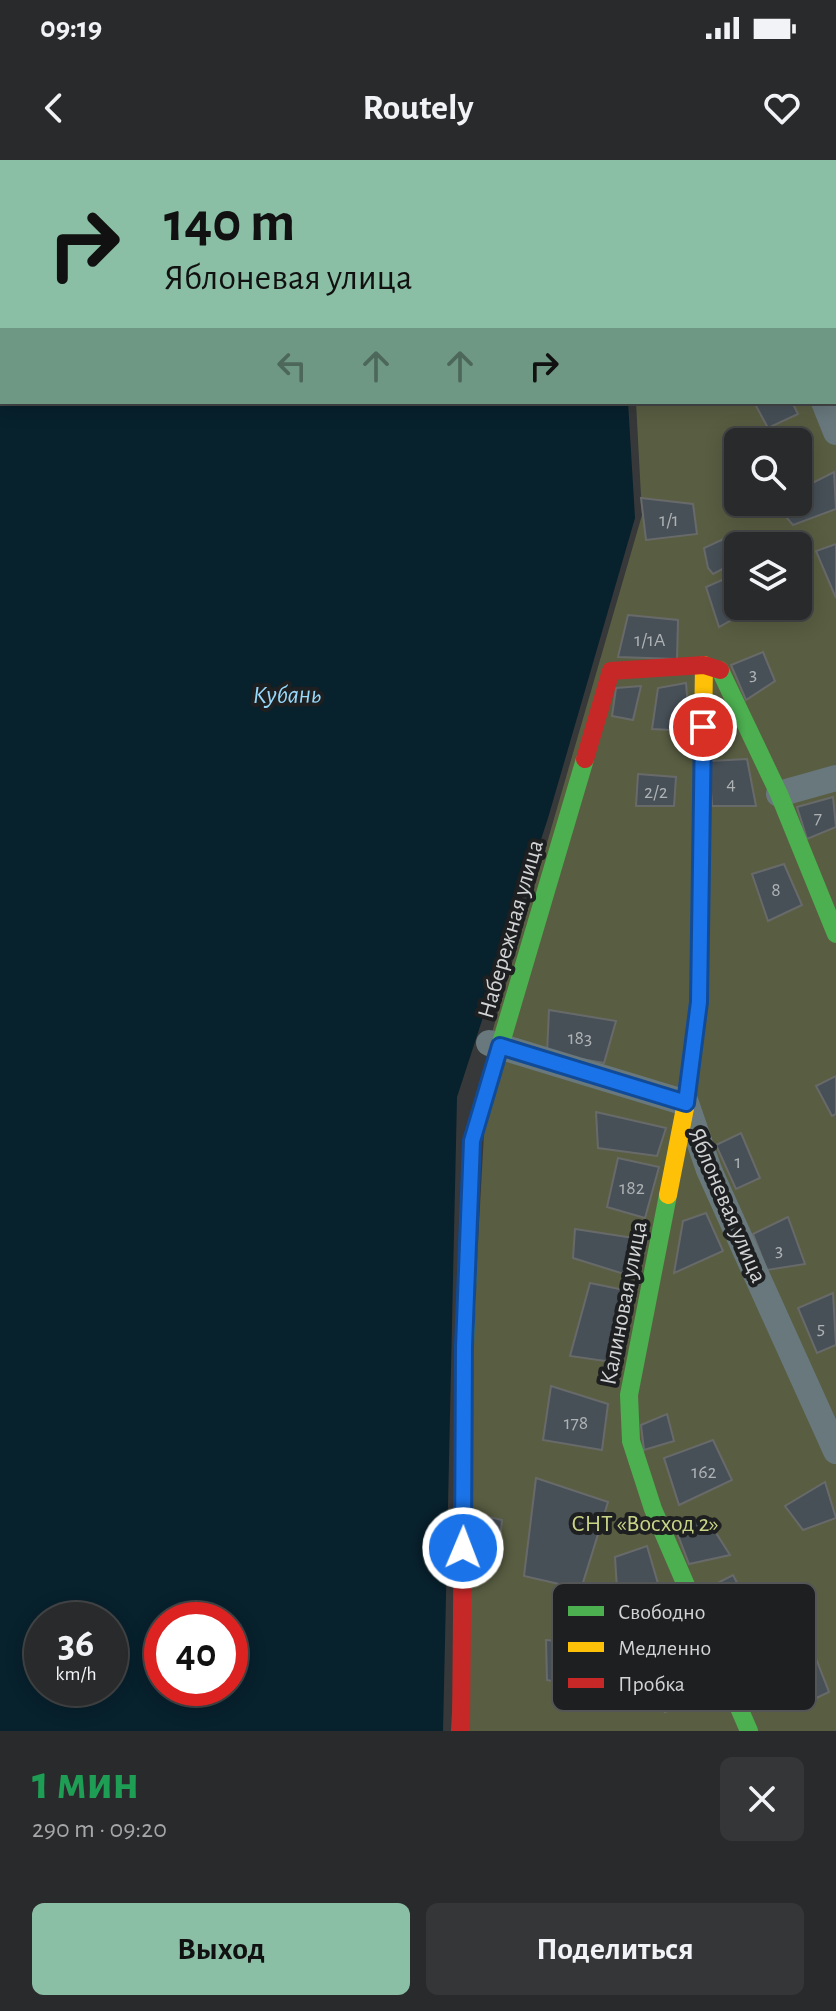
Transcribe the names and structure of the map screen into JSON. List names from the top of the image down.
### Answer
{
  "streets": {
    "street": ["Набережная улица", "Яблоневая улица", "Калиновая улица"]
  },
  "crossings": [
    ["Набережная улица", "Яблоневая улица"],
    ["Набережная улица", "Калиновая улица"],
    ["Яблоневая улица", "Калиновая улица"]
  ],
  "water": ["Кубань"],
  "parks": ["СНТ «Восход 2»"],
  "house_numbers": [
    "1/1",
    "1/1А",
    "3",
    "4",
    "2/2",
    "7",
    "8",
    "183",
    "1",
    "182",
    "3",
    "5",
    "178",
    "162"
  ],
  "legend": ["Свободно", "Медленно", "Пробка"],
  "page": {
    "status": "09:19",
    "header": "Routely",
    "turn": ["140 m", "Яблоневая улица"],
    "speed": "36 km/h",
    "limit": "40",
    "heading": ["1 мин", "290 m · 09:20"],
    "buttons": ["Выход", "Поделиться"]
  }
}
